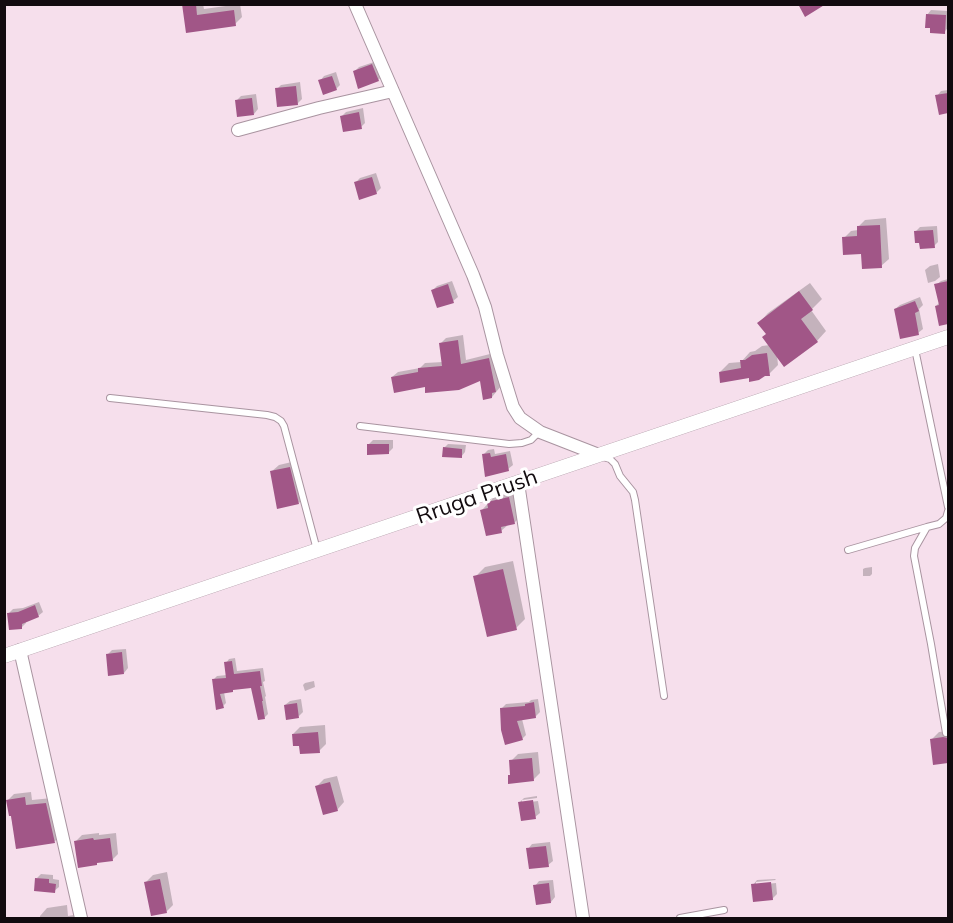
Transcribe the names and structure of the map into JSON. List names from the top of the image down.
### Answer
{
  "streets": {
    "street": ["Rruga Prush"]
  }
}
